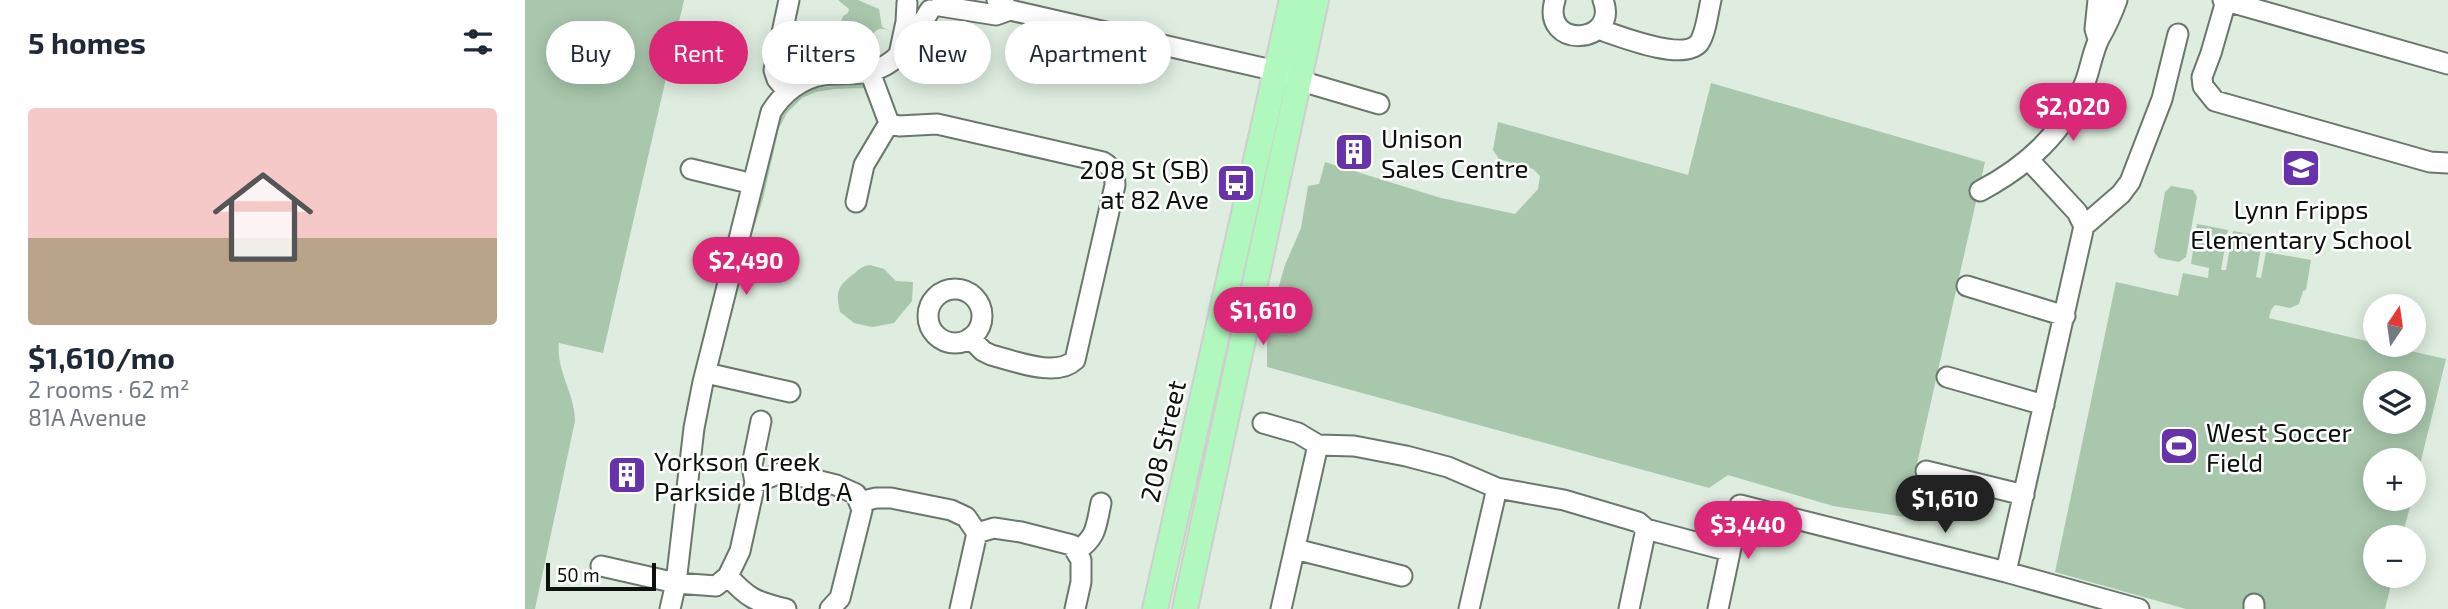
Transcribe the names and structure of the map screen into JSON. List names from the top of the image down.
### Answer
{
  "streets": {
    "main road": ["208 Street"]
  },
  "places": {
    "building": ["Unison Sales Centre", "Yorkson Creek Parkside 1 Bldg A"],
    "school or university": ["Lynn Fripps Elementary School"],
    "bus stop": ["208 St (SB) at 82 Ave"],
    "sports": ["West Soccer Field"]
  },
  "scale_bar": "50 m",
  "north": "top",
  "page": {
    "heading": "5 homes",
    "chip": [
      "Buy",
      "Rent",
      "Filters",
      "New",
      "Apartment"
    ],
    "price": [
      "$2,020",
      "$2,490",
      "$1,610",
      "$1,610",
      "$3,440"
    ],
    "list": [
      {
        "name": "$1,610/mo",
        "note": "2 rooms · 62 m² · 81A Avenue"
      }
    ],
    "map_buttons": ["+", "−"],
    "scale": "50 m"
  }
}
